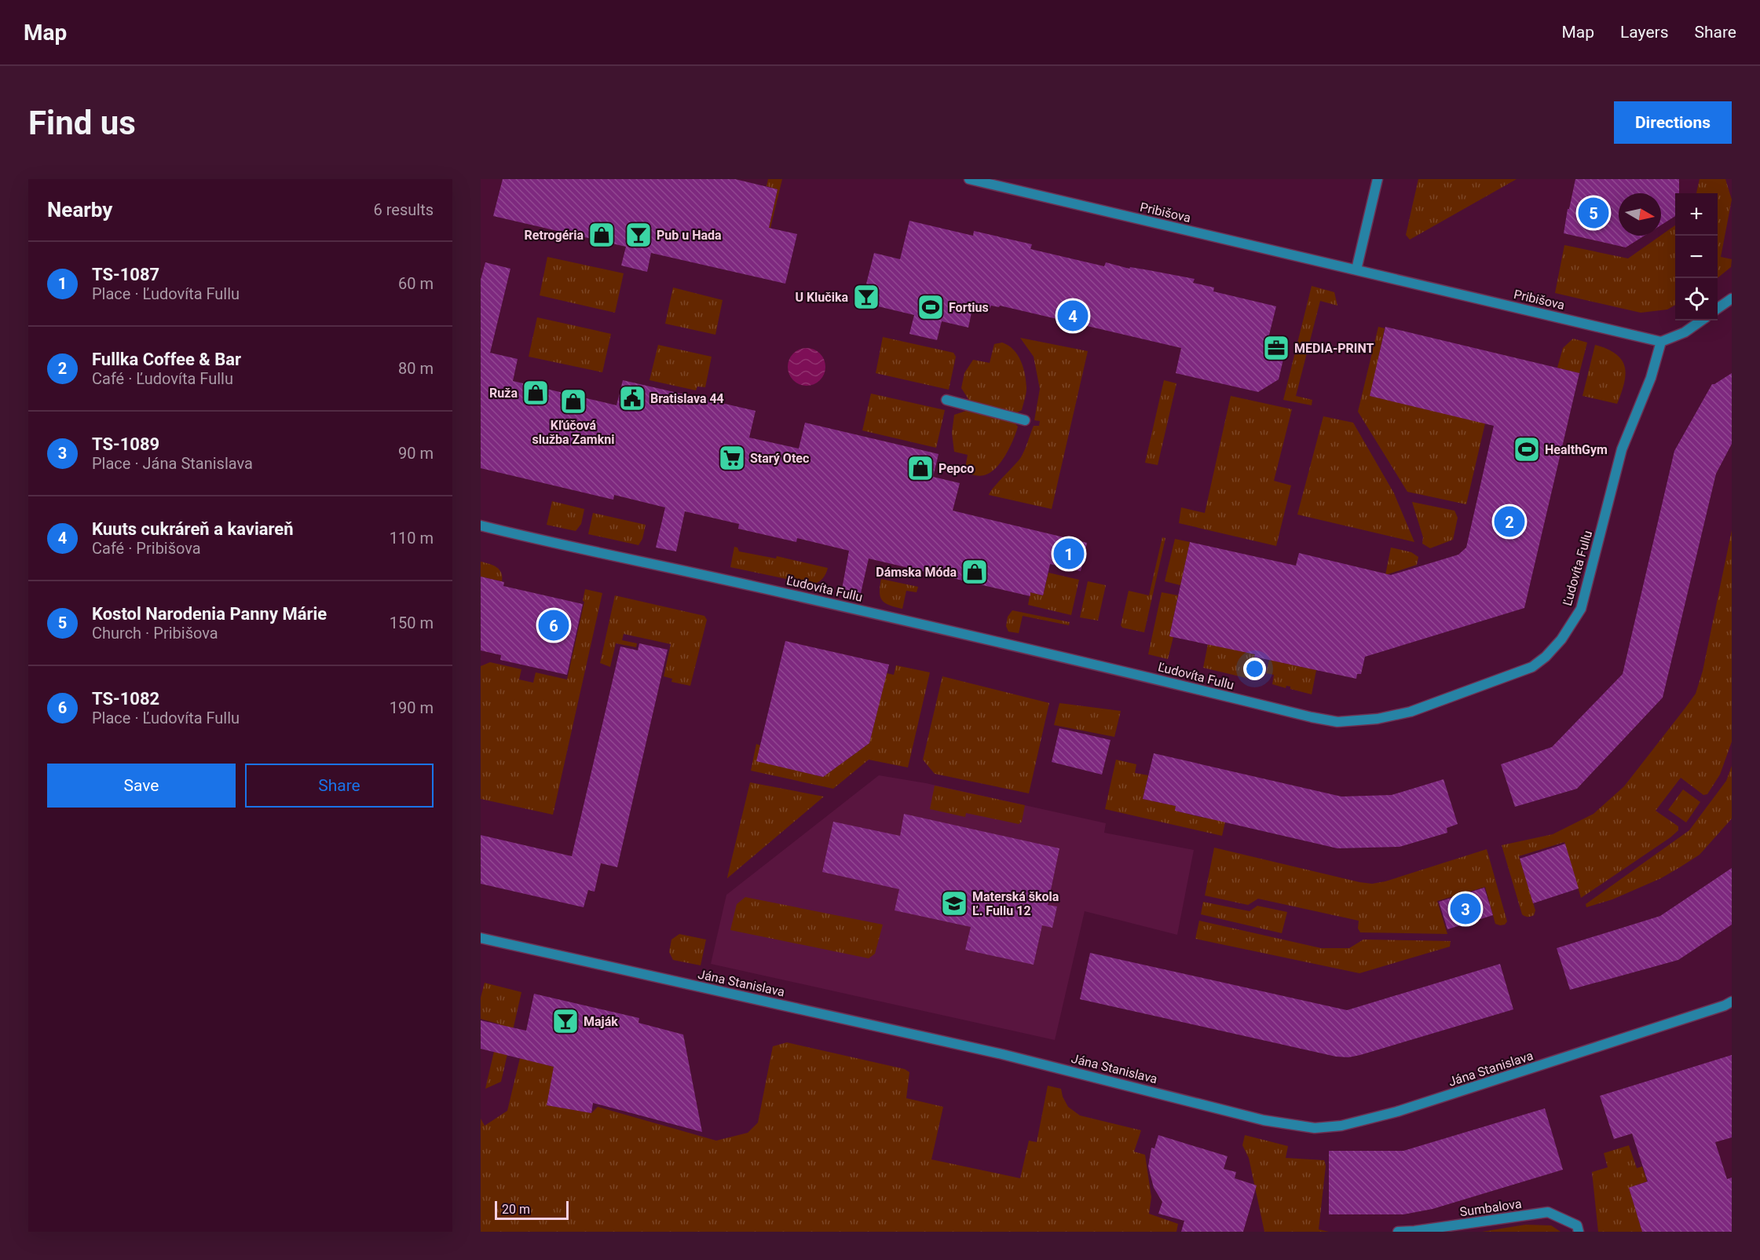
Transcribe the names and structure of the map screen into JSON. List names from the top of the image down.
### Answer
{
  "streets": {
    "street": [
      "Pribišova",
      "Ľudovíta Fullu",
      "Jána Stanislava",
      "Sumbalova"
    ]
  },
  "crossings": [
    ["Pribišova", "Ľudovíta Fullu"]
  ],
  "places": {
    "shop": [
      "Retrogéria",
      "Ruža",
      "Kľúčová služba Zamkni",
      "Pepco",
      "Dámska Móda"
    ],
    "bar": ["Pub u Hada", "U Klučika", "Maják"],
    "sports": ["Fortius", "HealthGym"],
    "office": ["MEDIA-PRINT"],
    "public building": ["Bratislava 44"],
    "supermarket": ["Starý Otec"],
    "school or university": ["Materská škola Ľ. Fullu 12"]
  },
  "scale_bar": "20 m",
  "north": "right",
  "page": {
    "header": "Map",
    "nav": ["Map", "Layers", "Share"],
    "buttons": [
      "Directions",
      ["Save", "Share"]
    ],
    "title": "Find us",
    "heading": ["Nearby", "6 results"],
    "map_buttons": ["+", "−"],
    "pins": [
      "5",
      "4",
      "2",
      "1",
      "6",
      "3"
    ],
    "list": [
      {
        "mark": "1",
        "name": "TS-1087",
        "note": "Place · Ľudovíta Fullu",
        "value": "60 m"
      },
      {
        "mark": "2",
        "name": "Fullka Coffee & Bar",
        "note": "Café · Ľudovíta Fullu",
        "value": "80 m"
      },
      {
        "mark": "3",
        "name": "TS-1089",
        "note": "Place · Jána Stanislava",
        "value": "90 m"
      },
      {
        "mark": "4",
        "name": "Kuuts cukráreň a kaviareň",
        "note": "Café · Pribišova",
        "value": "110 m"
      },
      {
        "mark": "5",
        "name": "Kostol Narodenia Panny Márie",
        "note": "Church · Pribišova",
        "value": "150 m"
      },
      {
        "mark": "6",
        "name": "TS-1082",
        "note": "Place · Ľudovíta Fullu",
        "value": "190 m"
      }
    ],
    "scale": "20 m"
  }
}
